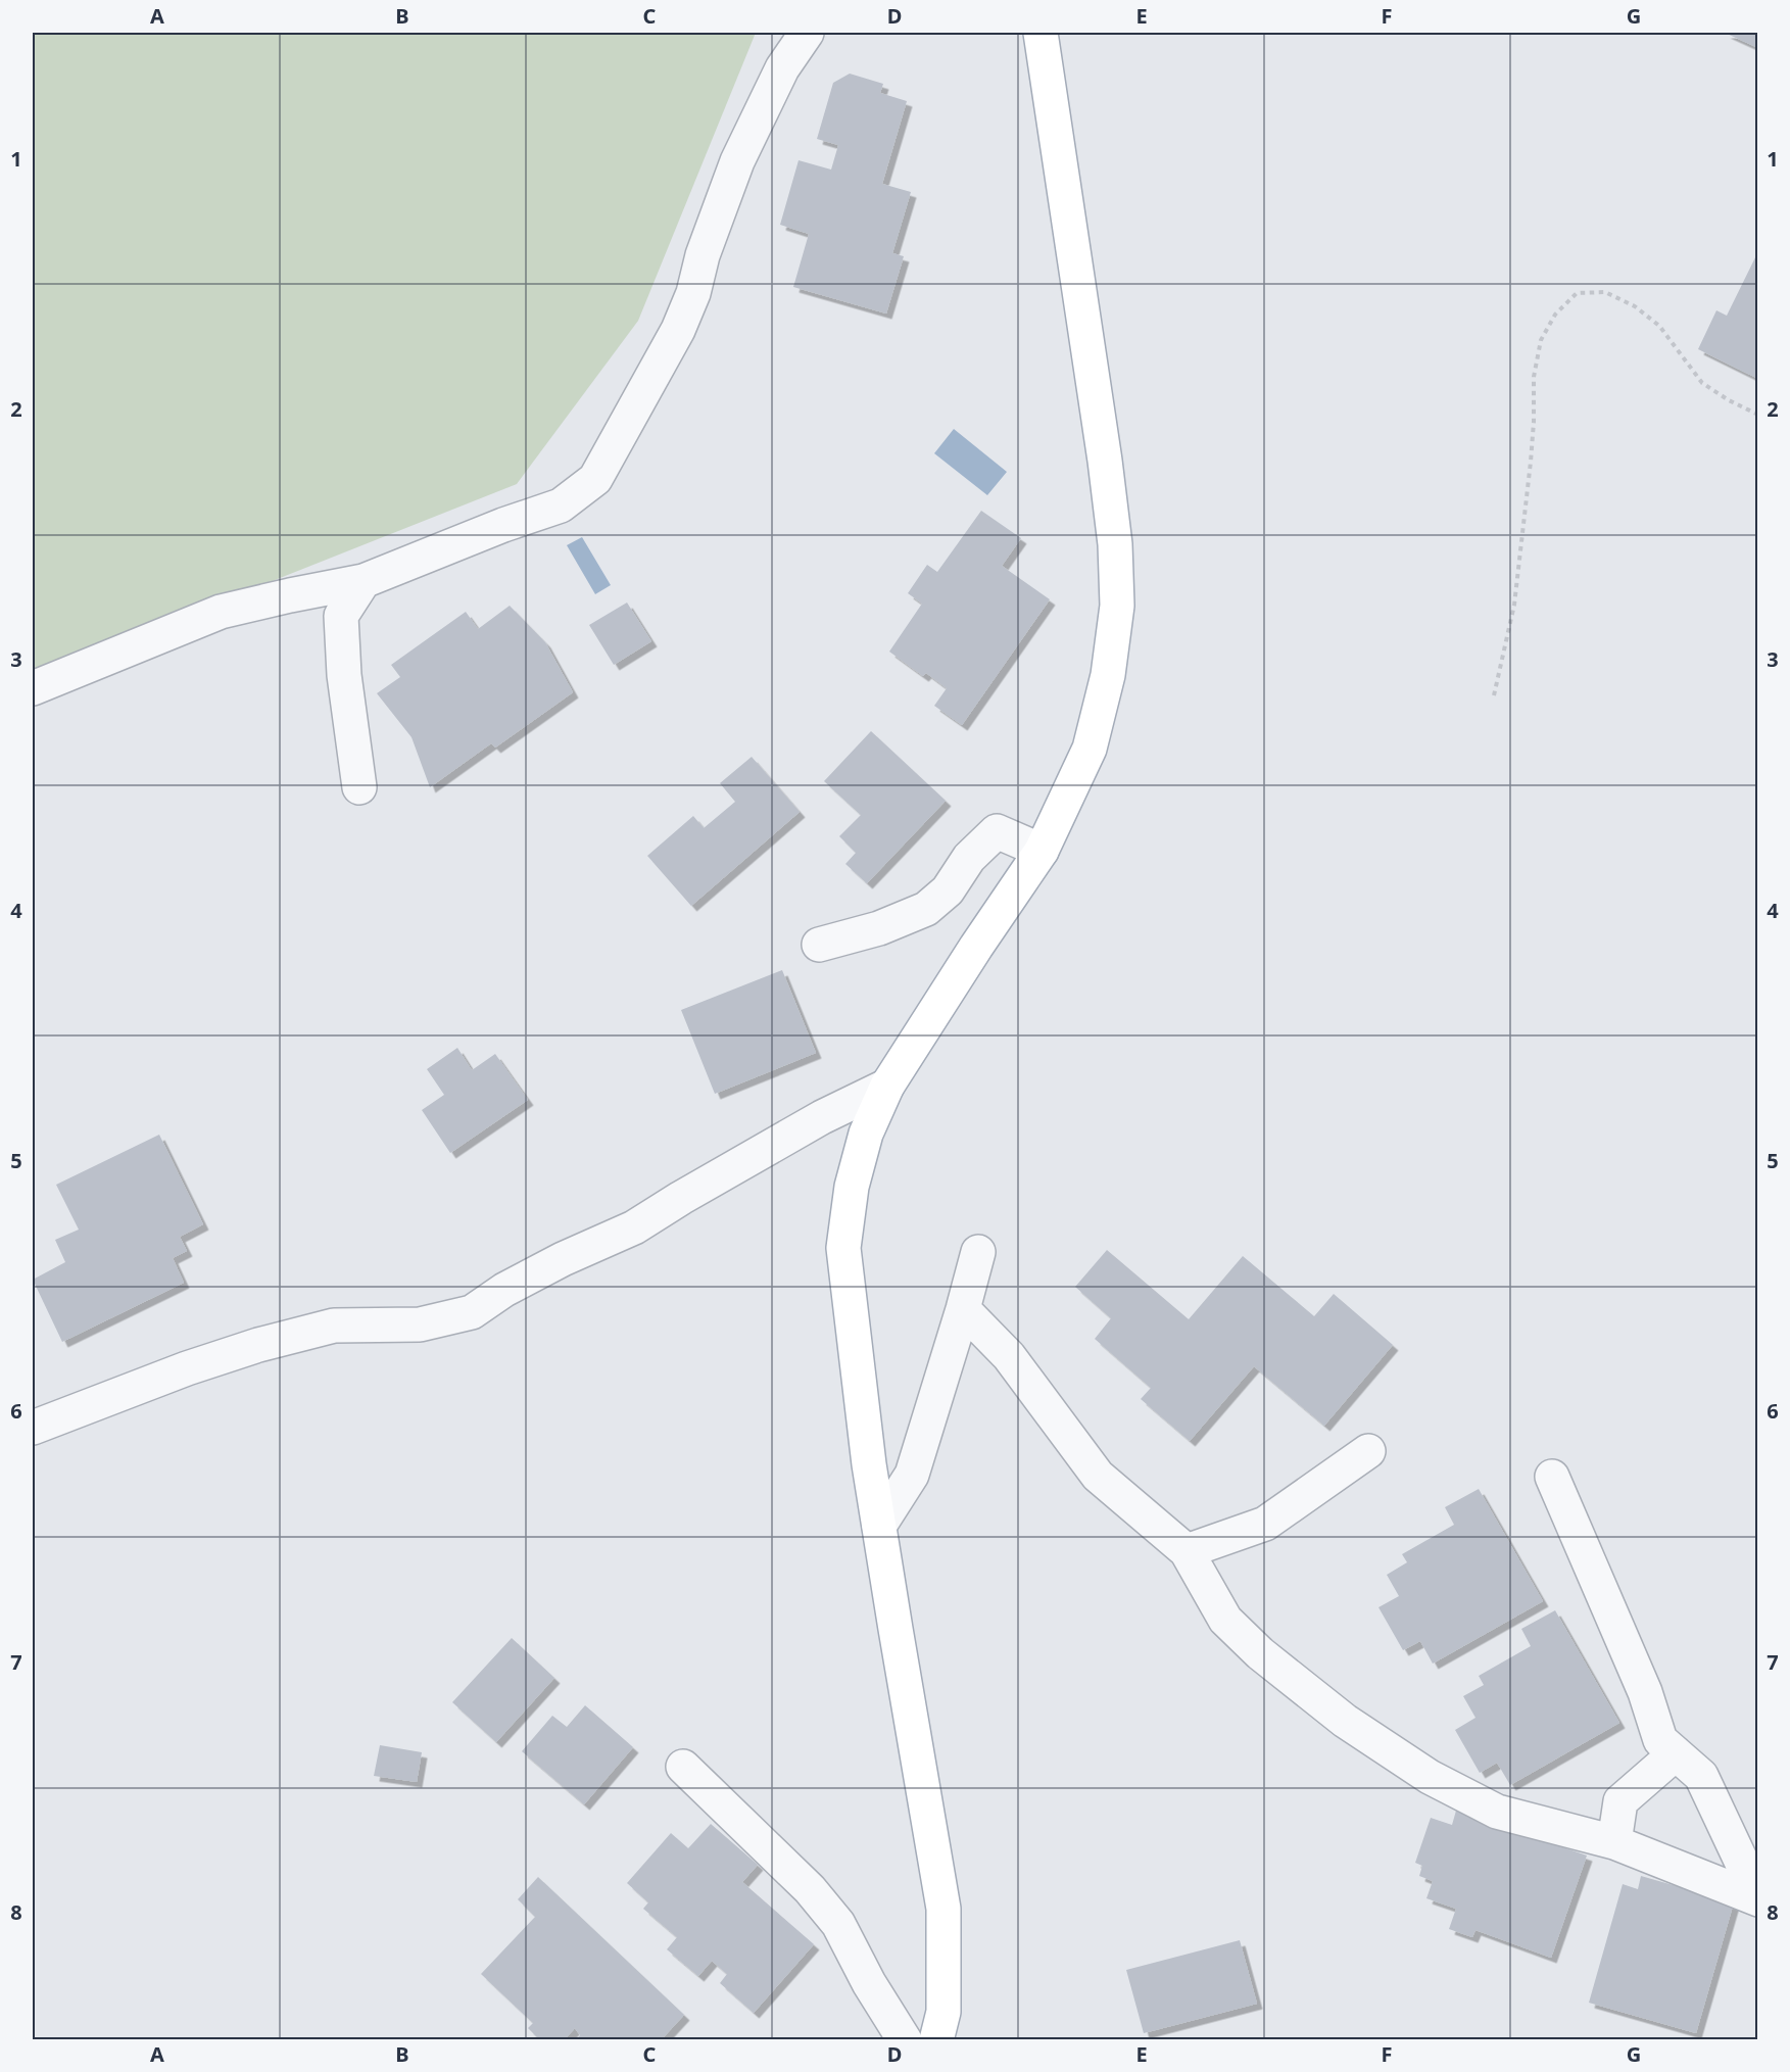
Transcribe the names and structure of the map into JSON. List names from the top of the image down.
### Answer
{
  "grid": {
    "columns": [
      "A",
      "B",
      "C",
      "D",
      "E",
      "F",
      "G"
    ],
    "rows": [
      "1",
      "2",
      "3",
      "4",
      "5",
      "6",
      "7",
      "8"
    ]
  }
}
